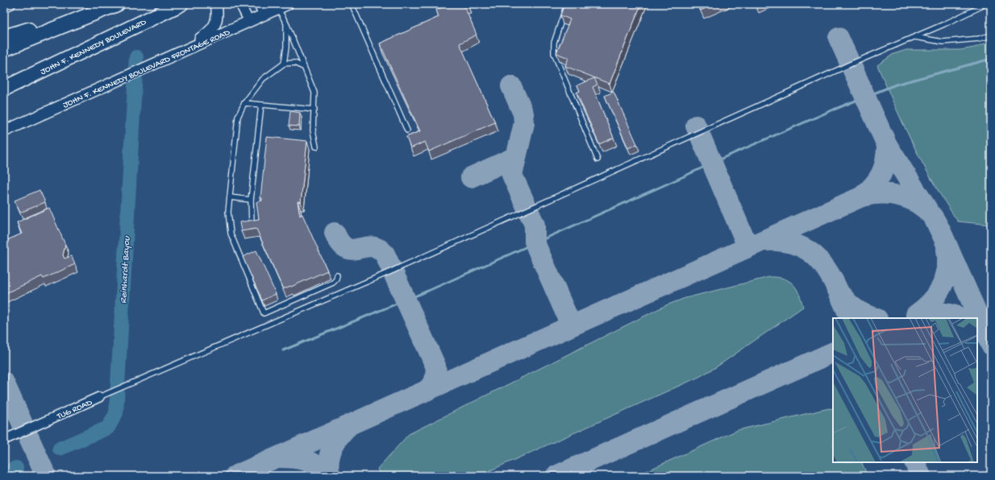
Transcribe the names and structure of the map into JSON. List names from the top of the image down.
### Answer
{
  "streets": {
    "highway": ["JOHN F. KENNEDY BOULEVARD"],
    "street": ["JOHN F. KENNEDY BOULEVARD FRONTAGE ROAD", "TUG ROAD"]
  },
  "water": ["Reinhardt Bayou"]
}
